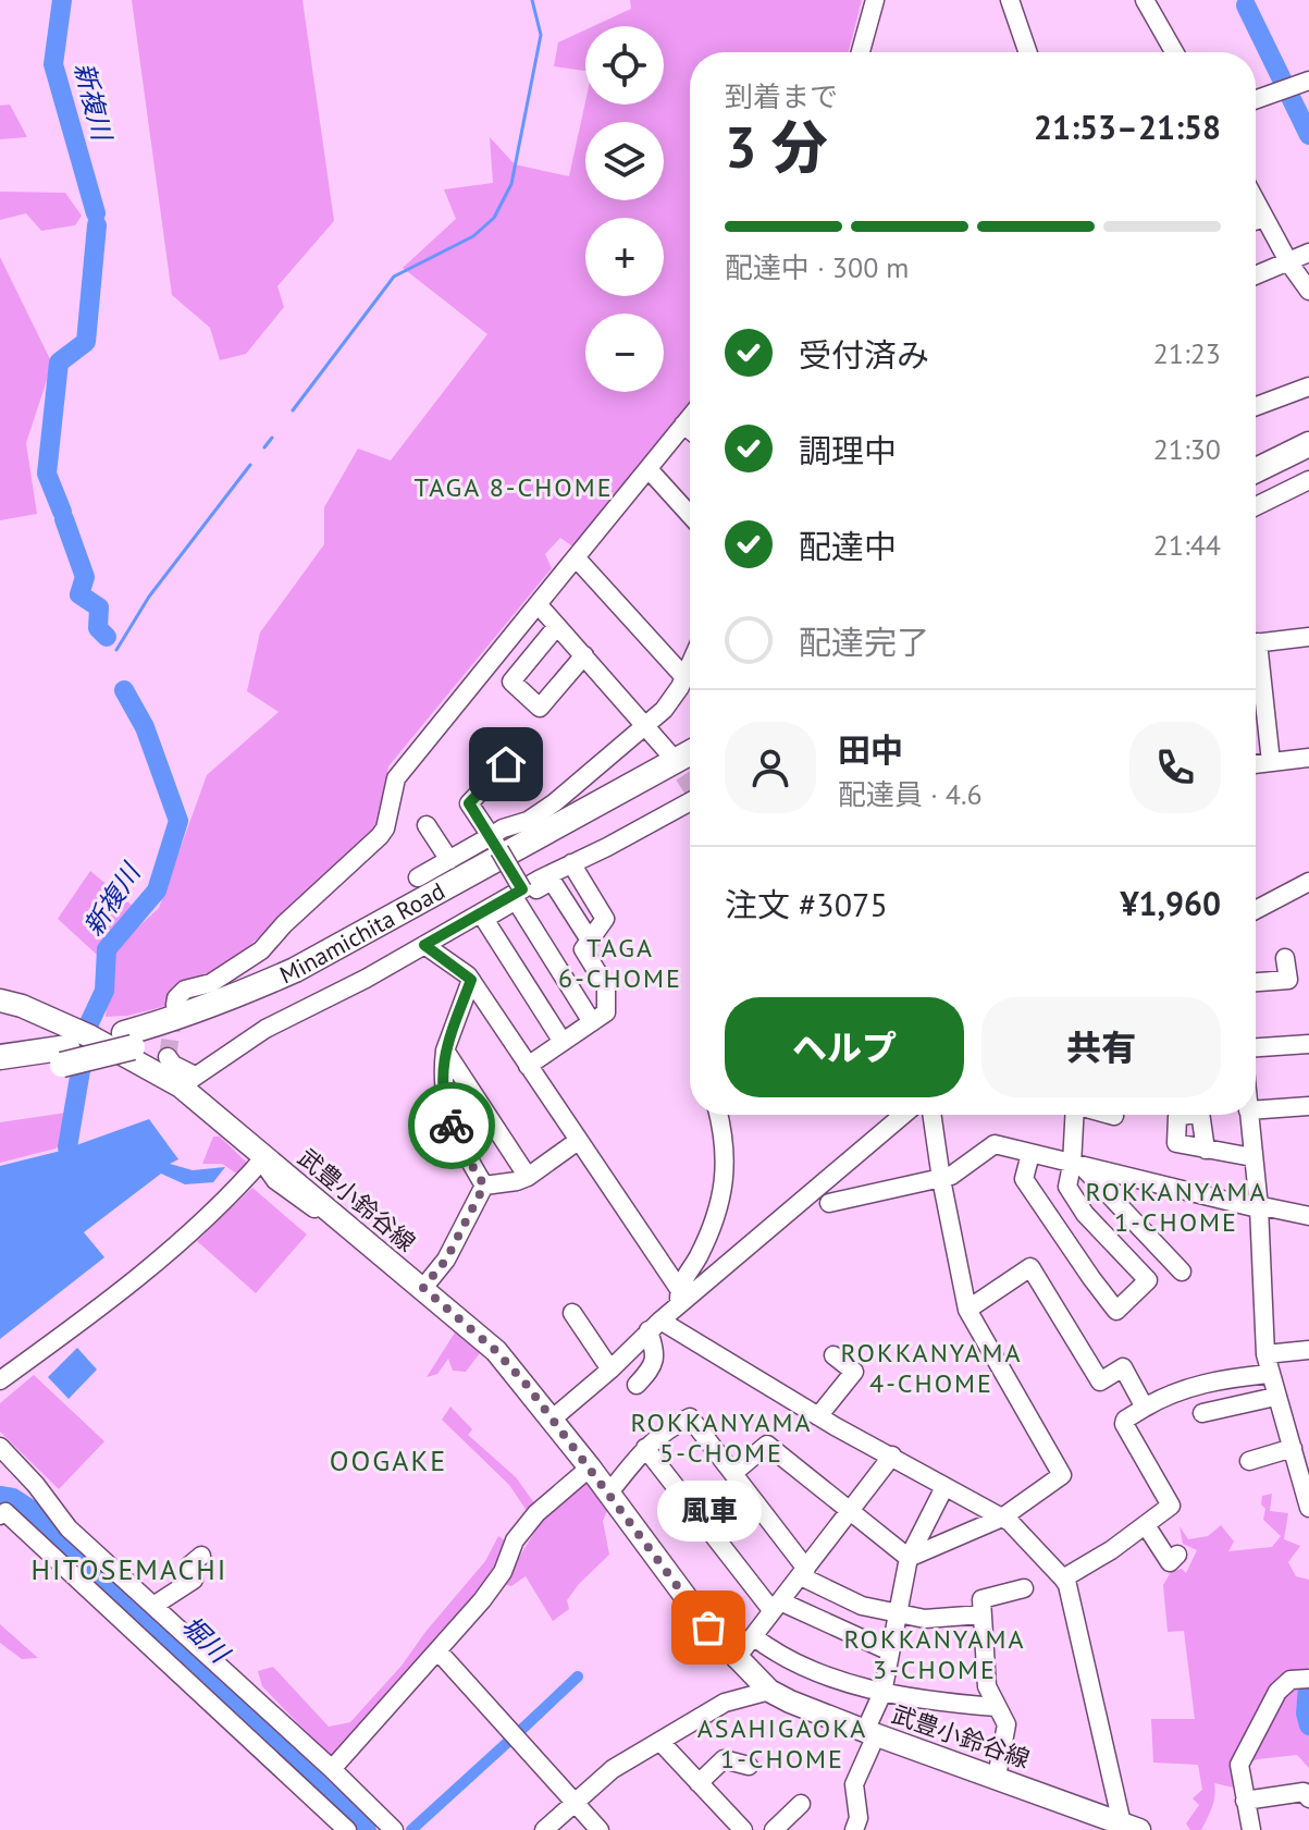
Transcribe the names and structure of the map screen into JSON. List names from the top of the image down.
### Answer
{
  "streets": {
    "highway": ["Minamichita Road"],
    "main road": ["武豊小鈴谷線"]
  },
  "crossings": [
    ["Minamichita Road", "武豊小鈴谷線"]
  ],
  "districts": [
    "TAGA 8-CHOME",
    "TAGA 6-CHOME",
    "ROKKANYAMA 1-CHOME",
    "ROKKANYAMA 4-CHOME",
    "ROKKANYAMA 5-CHOME",
    "OOGAKE",
    "HITOSEMACHI",
    "ROKKANYAMA 3-CHOME",
    "ASAHIGAOKA 1-CHOME"
  ],
  "water": ["新複川", "堀川"],
  "places": ["風車"],
  "page": {
    "map_buttons": ["+", "−"],
    "heading": ["3 分", "到着まで", "21:53–21:58"],
    "panel": [
      "田中",
      "配達員 · 4.6",
      "注文 #3075",
      "¥1,960"
    ],
    "bar": "配達中 · 300 m",
    "list": [
      ["受付済み", "21:23"],
      ["調理中", "21:30"],
      ["配達中", "21:44"],
      "配達完了"
    ],
    "buttons": ["ヘルプ", "共有"],
    "bubble": "風車"
  }
}
